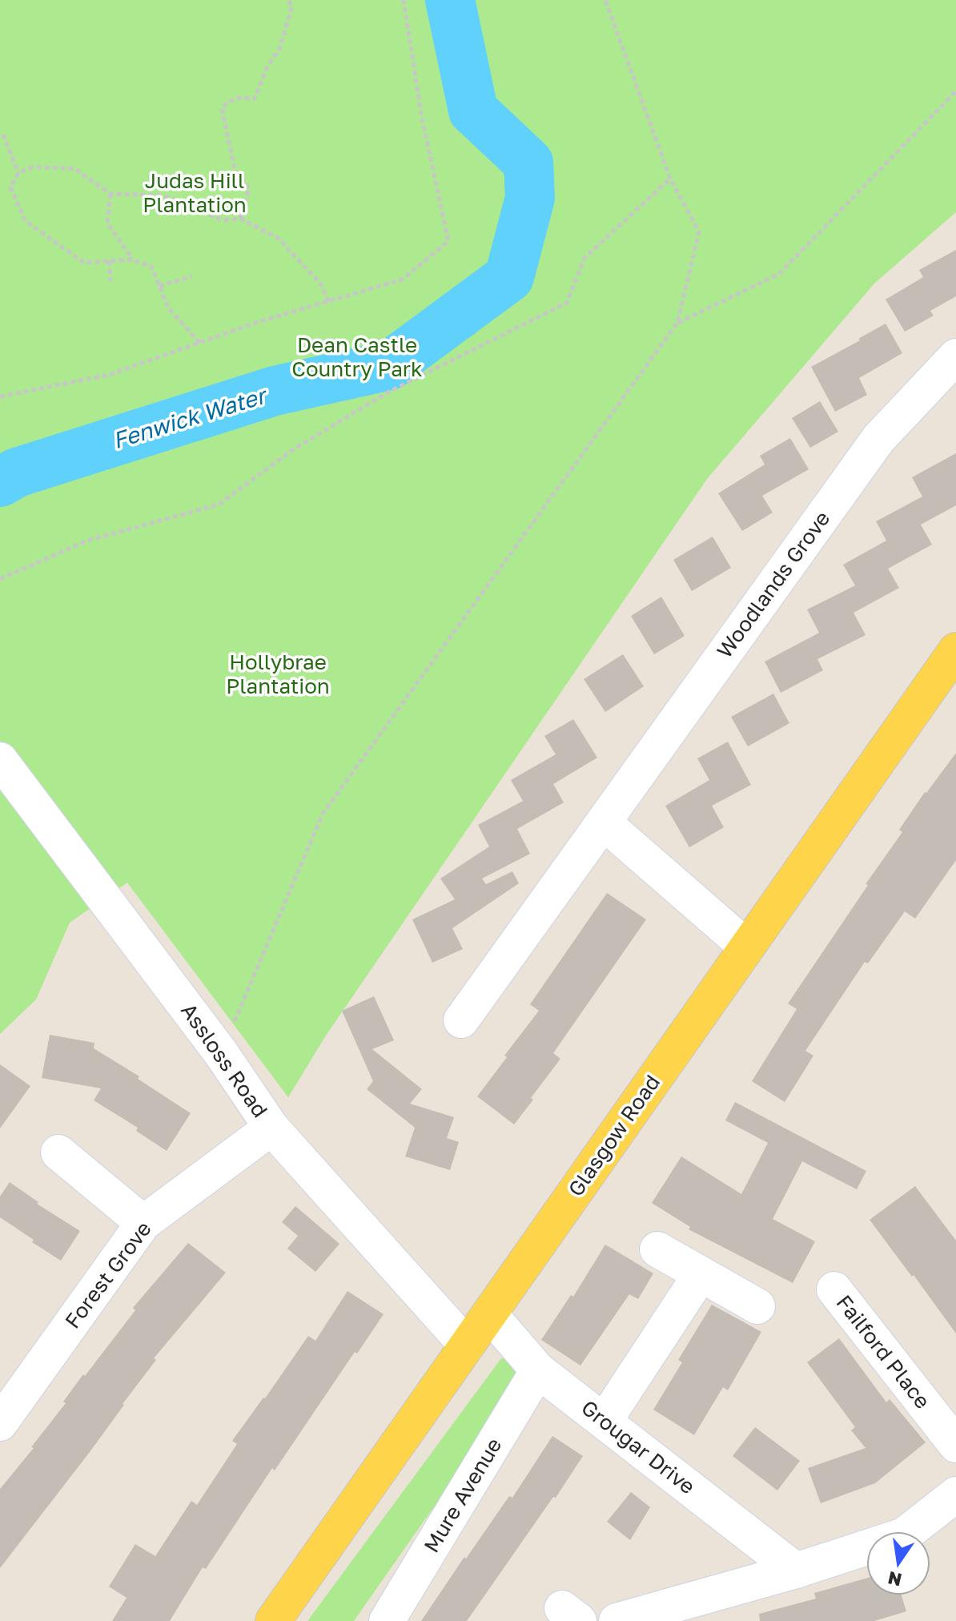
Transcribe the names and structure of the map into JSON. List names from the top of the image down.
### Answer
{
  "streets": {
    "main road": ["Glasgow Road"],
    "street": [
      "Woodlands Grove",
      "Assloss Road",
      "Forest Grove",
      "Failford Place",
      "Grougar Drive",
      "Mure Avenue"
    ]
  },
  "crossings": [
    ["Assloss Road", "Glasgow Road"],
    ["Assloss Road", "Forest Grove"],
    ["Glasgow Road", "Grougar Drive"],
    ["Grougar Drive", "Mure Avenue"]
  ],
  "water": ["Fenwick Water"],
  "parks": ["Judas Hill Plantation", "Dean Castle Country Park", "Hollybrae Plantation"],
  "north": "bottom"
}
